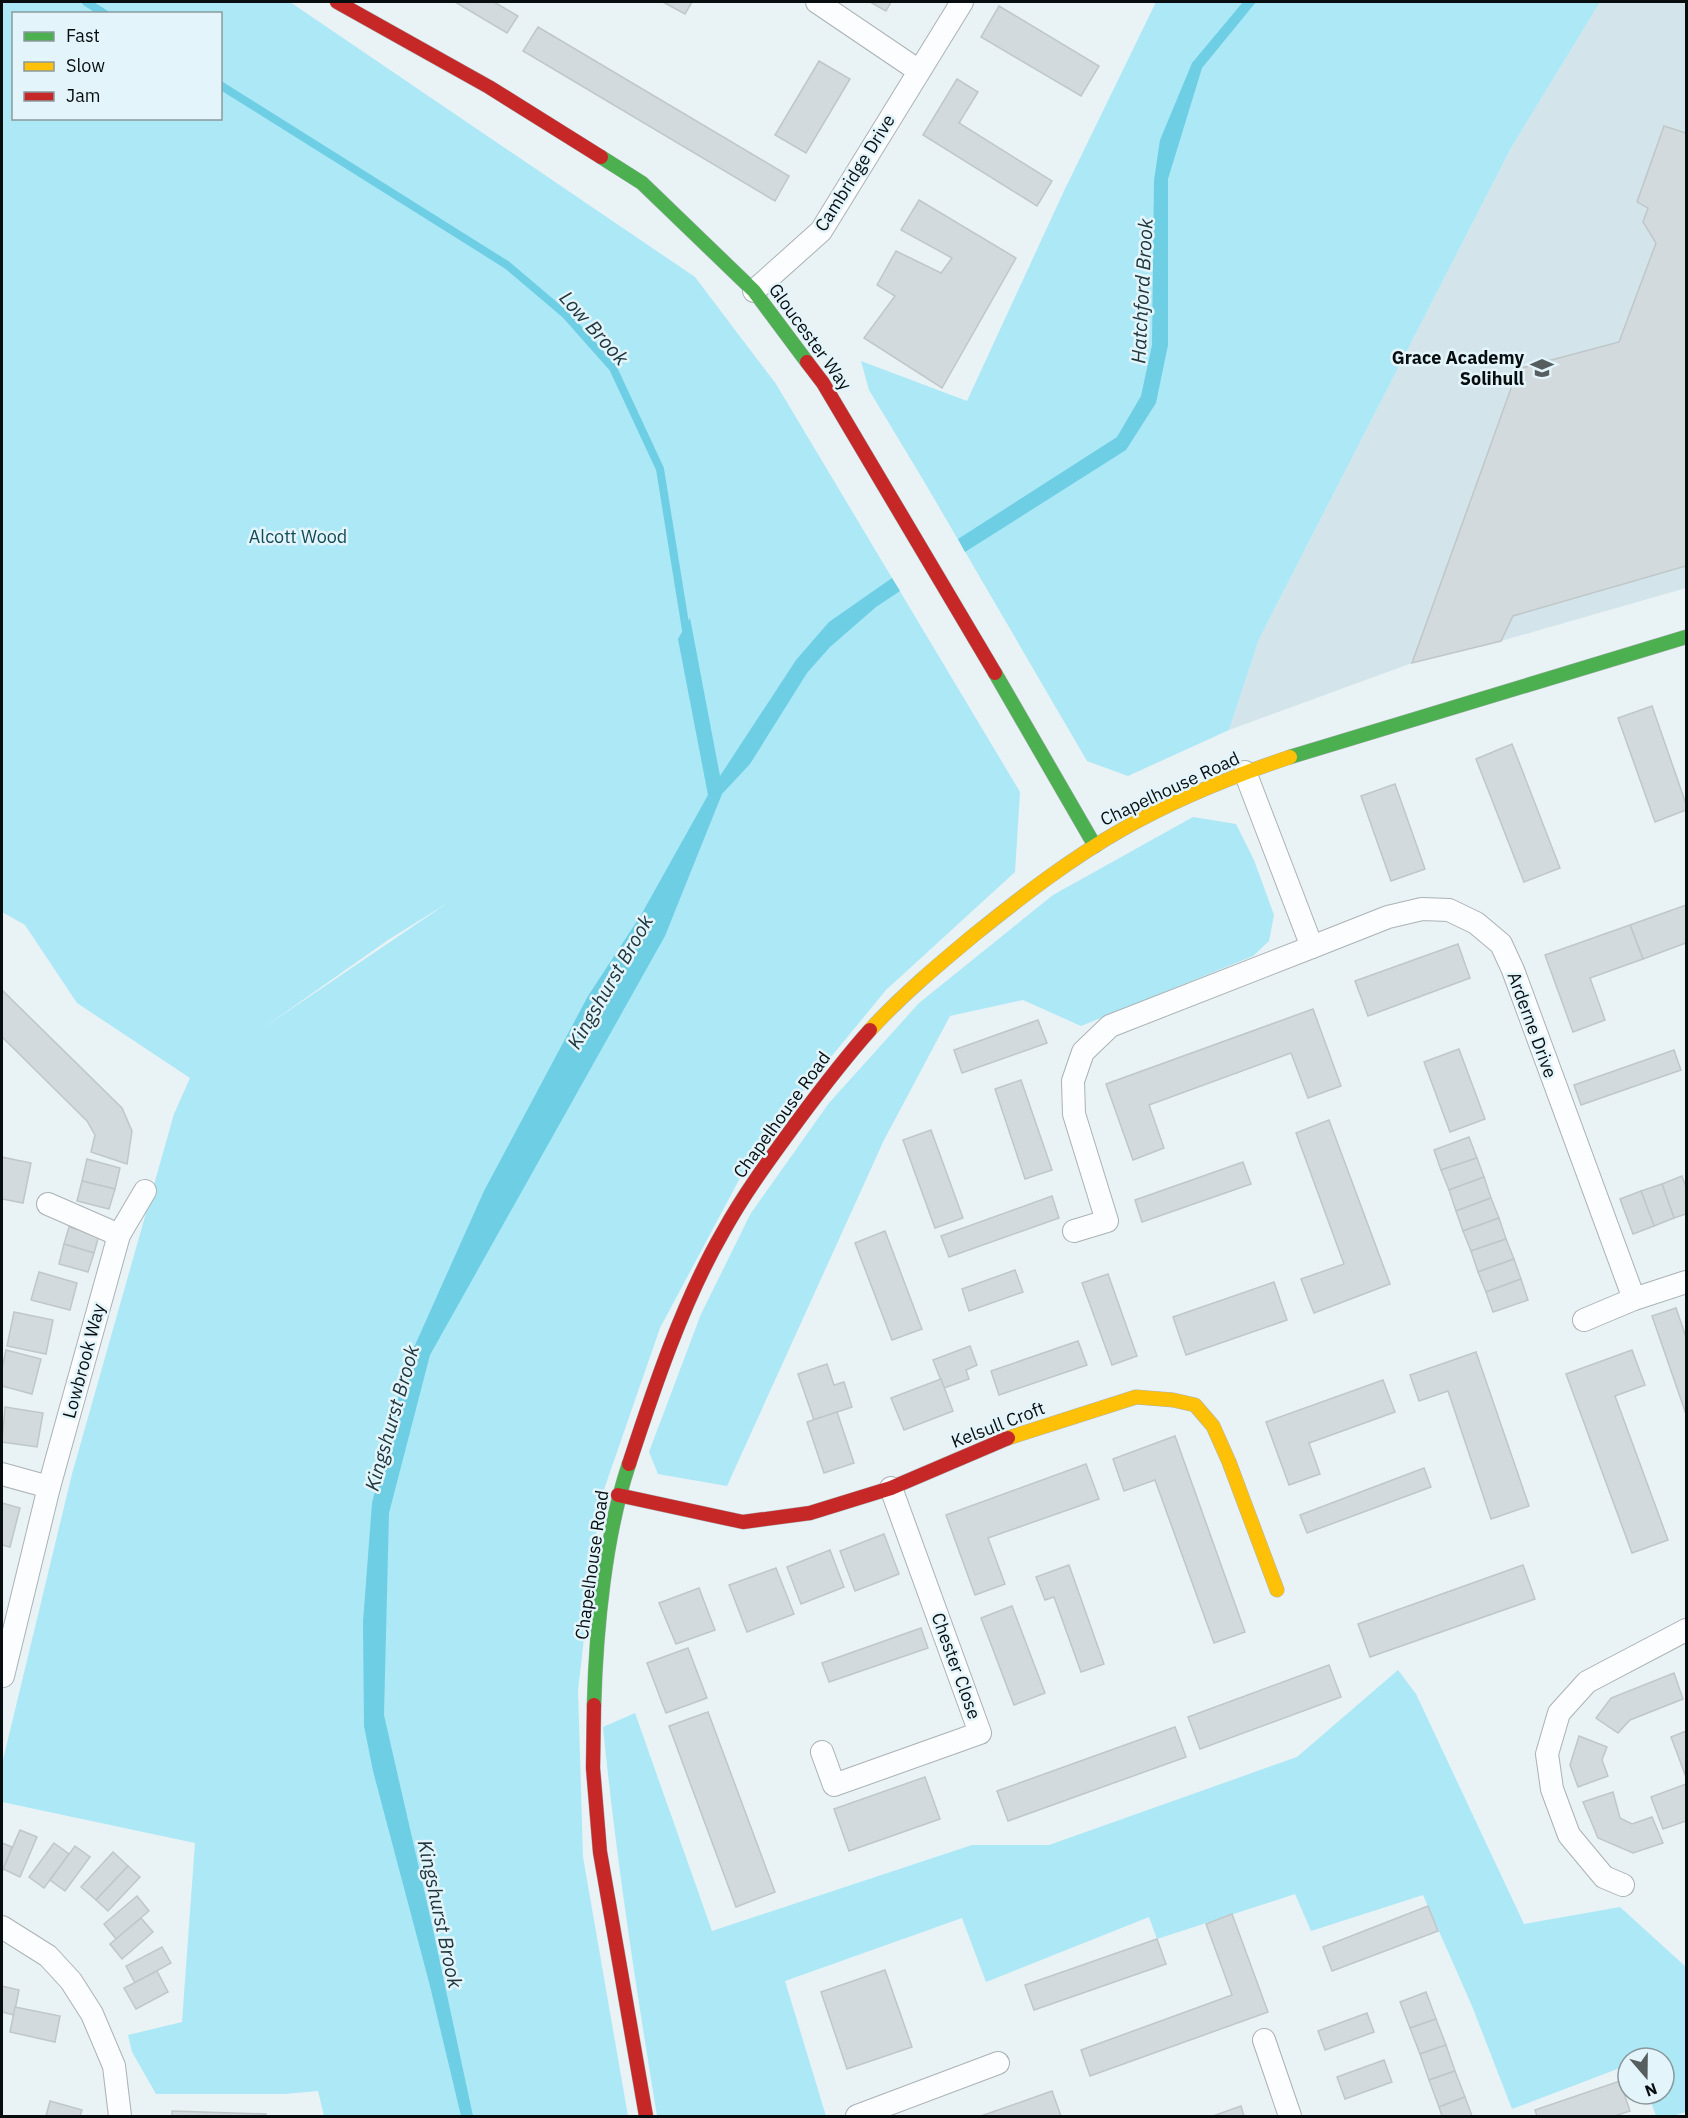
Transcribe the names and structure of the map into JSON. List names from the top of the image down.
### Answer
{
  "streets": {
    "street": [
      "Cambridge Drive",
      "Gloucester Way",
      "Chapelhouse Road",
      "Arderne Drive",
      "Lowbrook Way",
      "Kelsull Croft",
      "Chester Close"
    ]
  },
  "crossings": [
    ["Cambridge Drive", "Gloucester Way"],
    ["Gloucester Way", "Chapelhouse Road"],
    ["Chapelhouse Road", "Kelsull Croft"],
    ["Kelsull Croft", "Chester Close"]
  ],
  "water": ["Hatchford Brook", "Low Brook", "Kingshurst Brook"],
  "parks": ["Alcott Wood"],
  "places": {
    "school or university": ["Grace Academy Solihull"]
  },
  "legend": ["Fast", "Slow", "Jam"],
  "north": "bottom"
}
